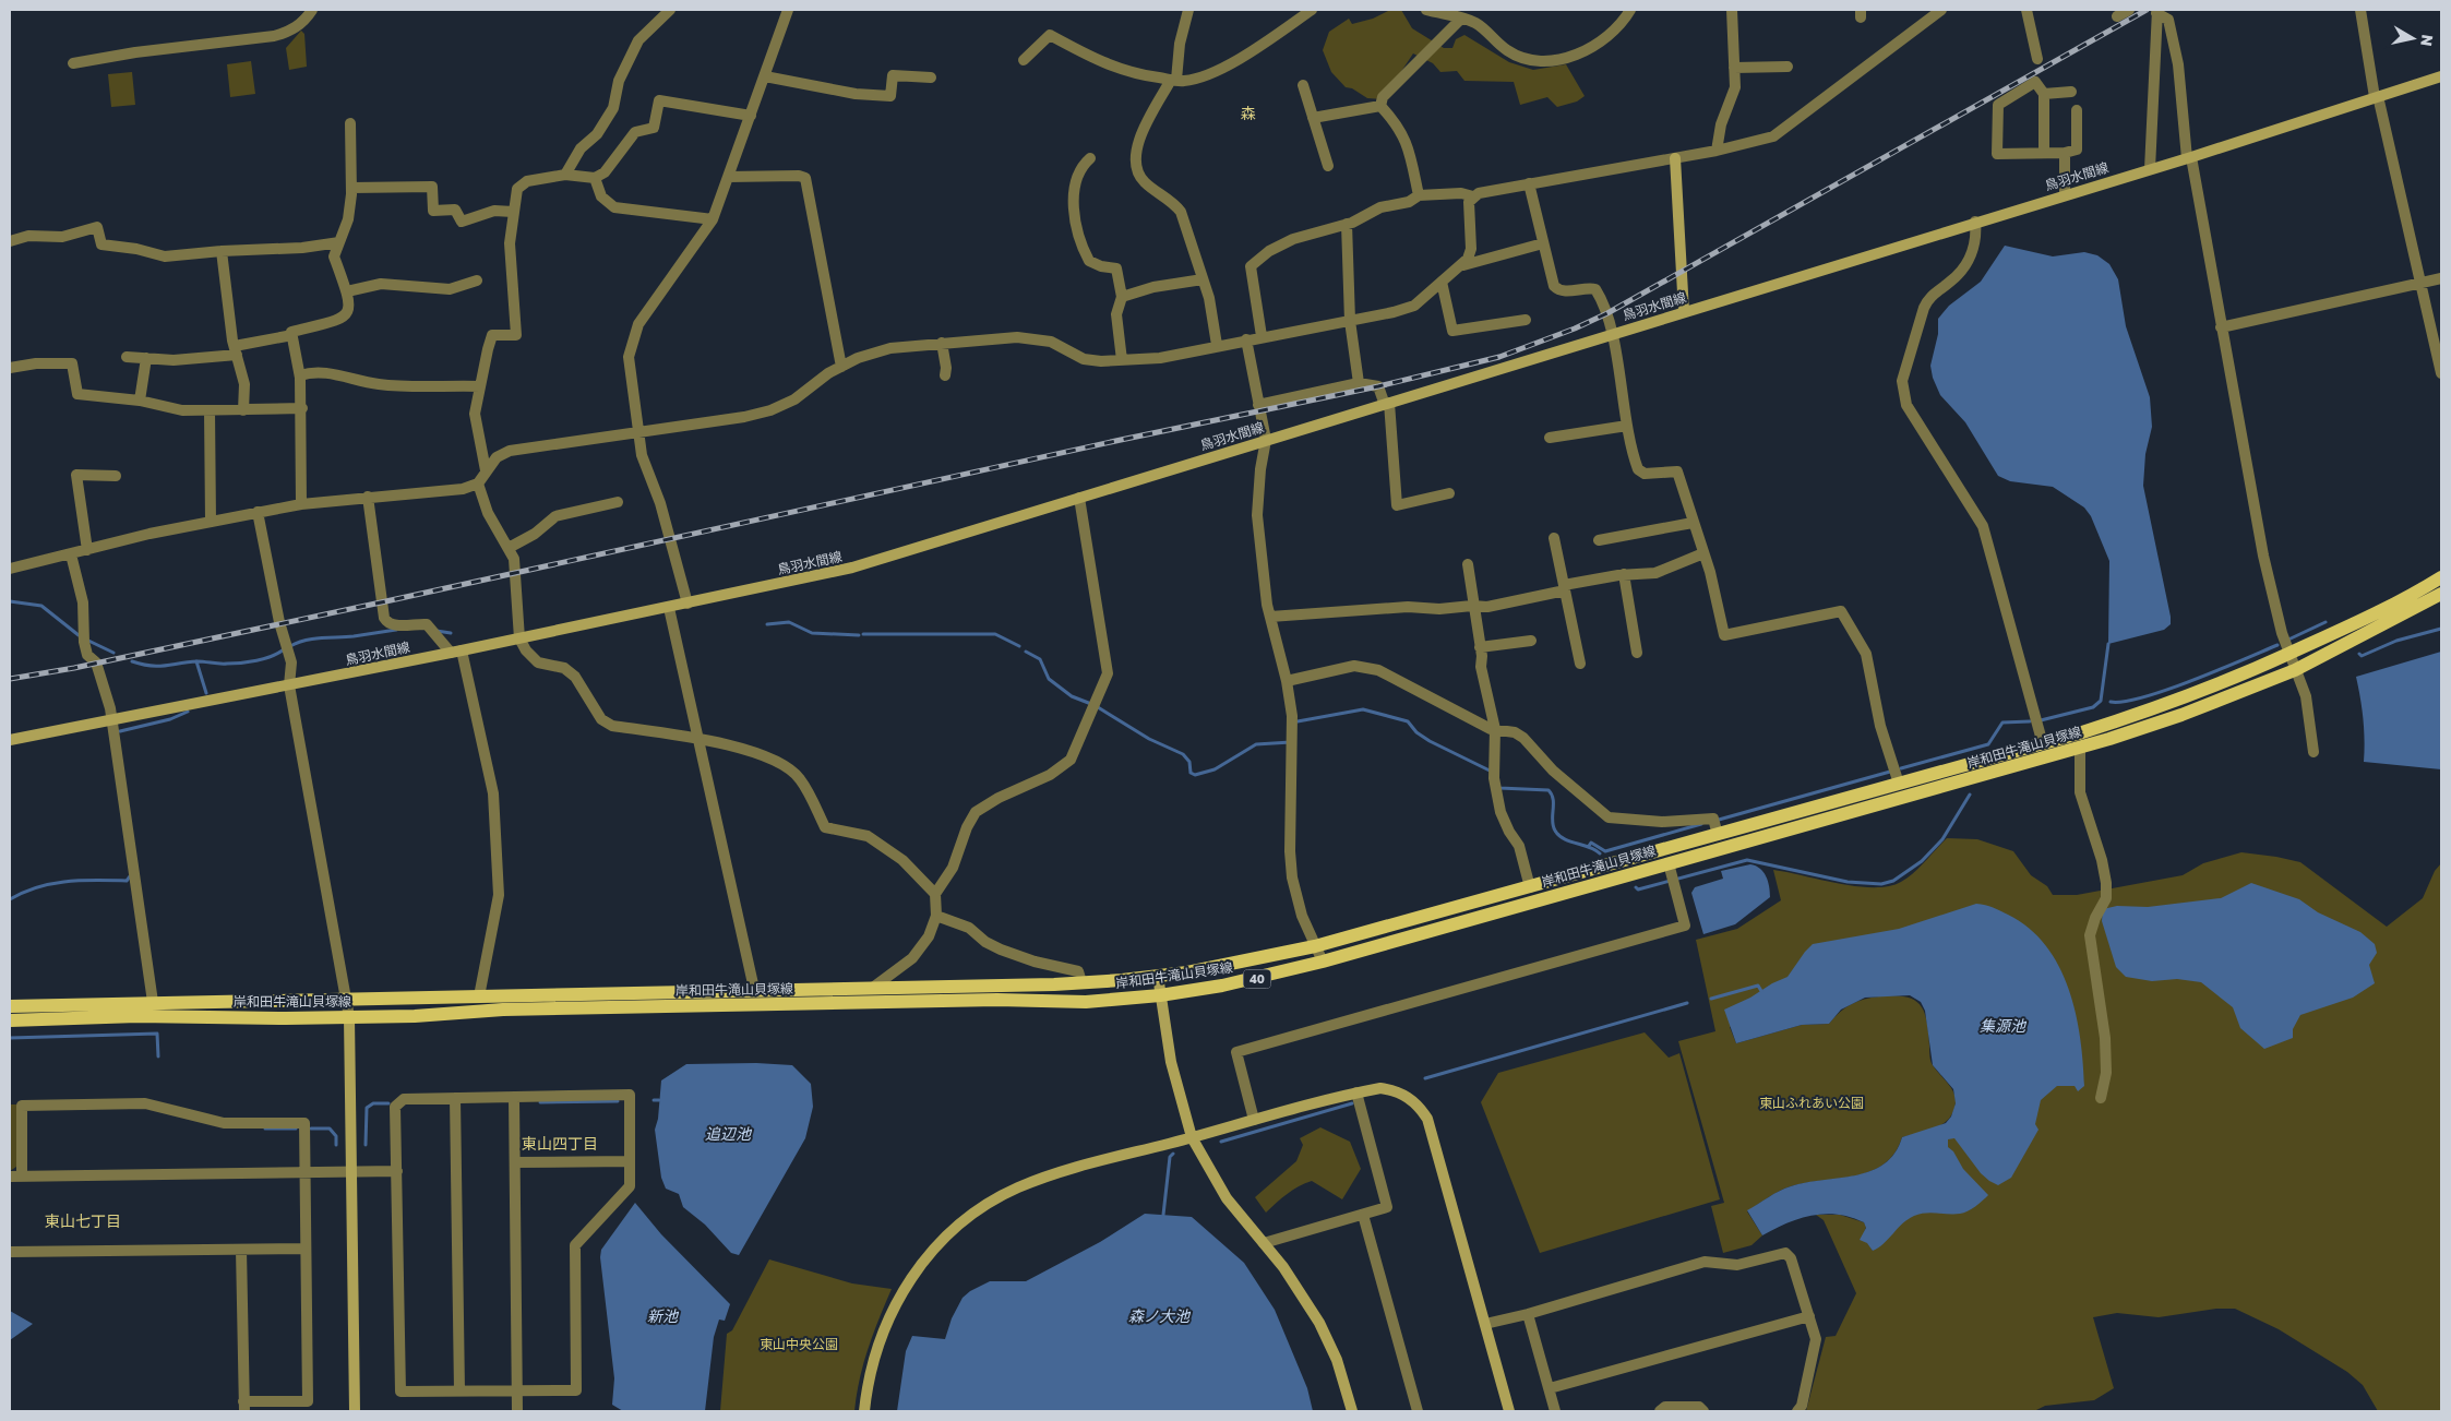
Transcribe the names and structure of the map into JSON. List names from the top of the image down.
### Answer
{
  "streets": {
    "main road": ["岸和田牛滝山貝塚線", "40"],
    "street": ["鳥羽水間線"]
  },
  "districts": ["森", "東山四丁目", "東山七丁目"],
  "water": [
    "集源池",
    "追辺池",
    "新池",
    "森ノ大池"
  ],
  "parks": ["東山ふれあい公園", "東山中央公園"],
  "north": "right"
}
